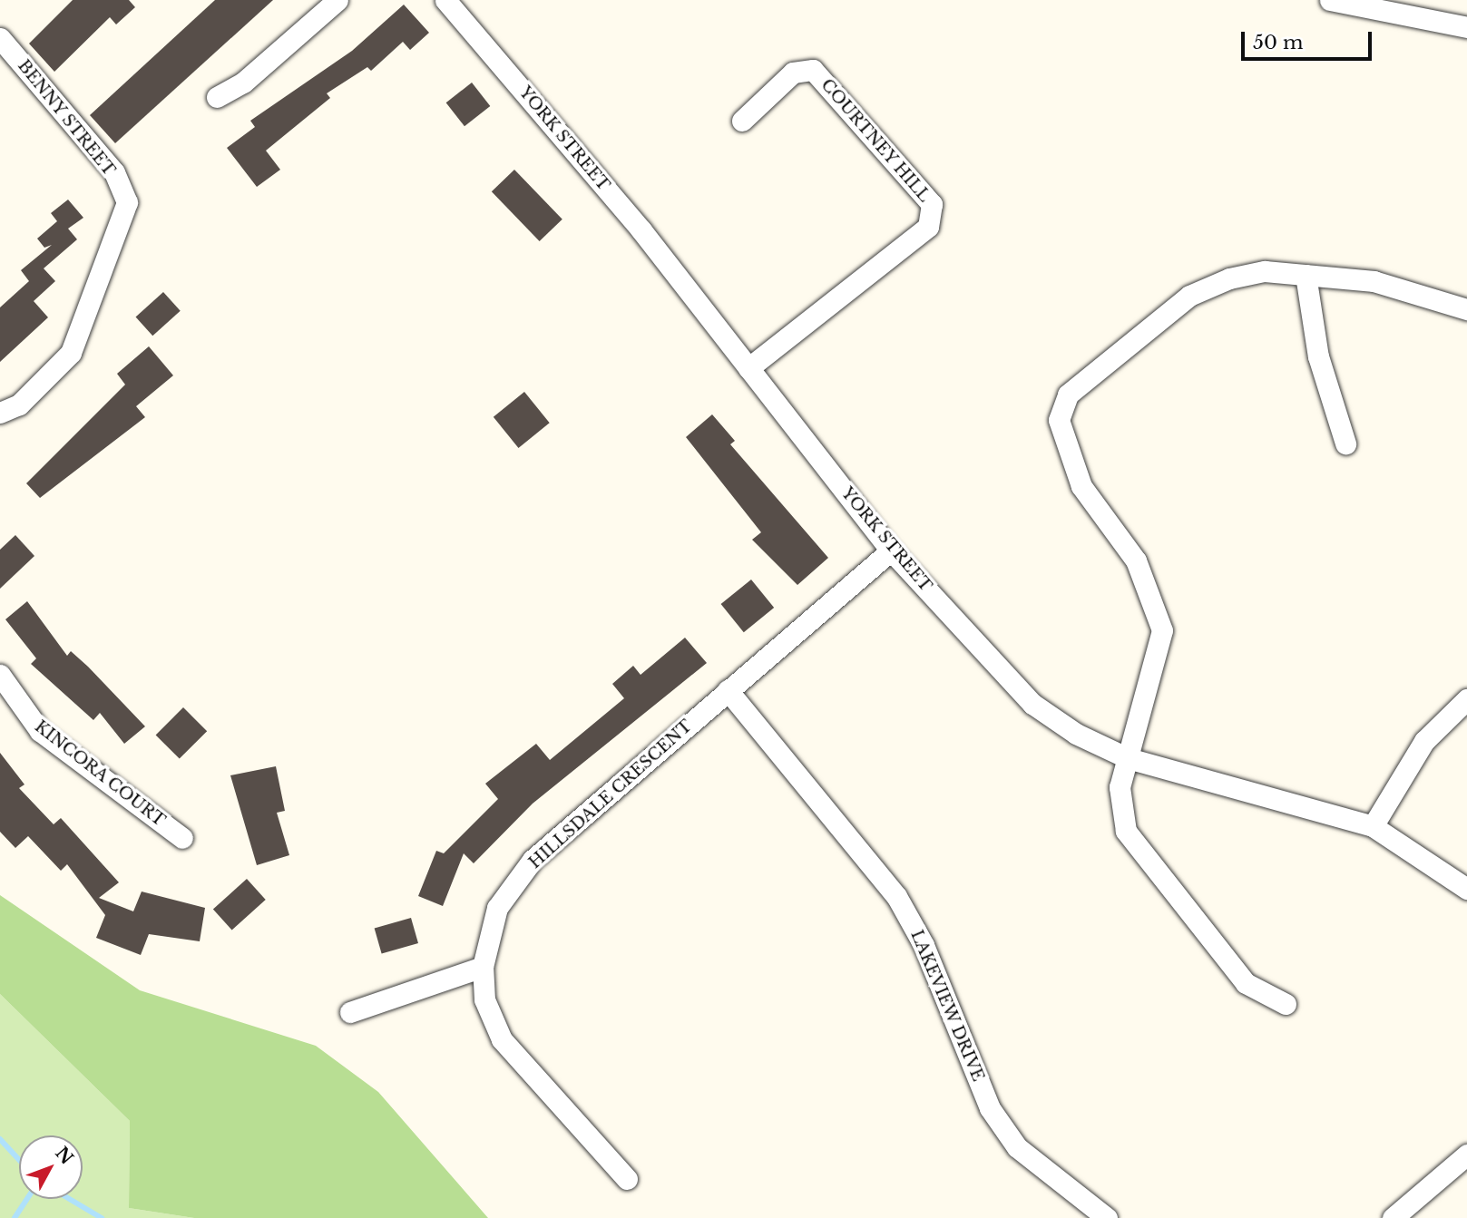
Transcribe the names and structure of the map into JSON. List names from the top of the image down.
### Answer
{
  "streets": {
    "street": [
      "BENNY STREET",
      "YORK STREET",
      "COURTNEY HILL",
      "KINCORA COURT",
      "HILLSDALE CRESCENT",
      "LAKEVIEW DRIVE"
    ]
  },
  "crossings": [
    ["YORK STREET", "COURTNEY HILL"],
    ["YORK STREET", "HILLSDALE CRESCENT"],
    ["HILLSDALE CRESCENT", "LAKEVIEW DRIVE"]
  ],
  "scale_bar": "50 m",
  "north": "top right"
}
